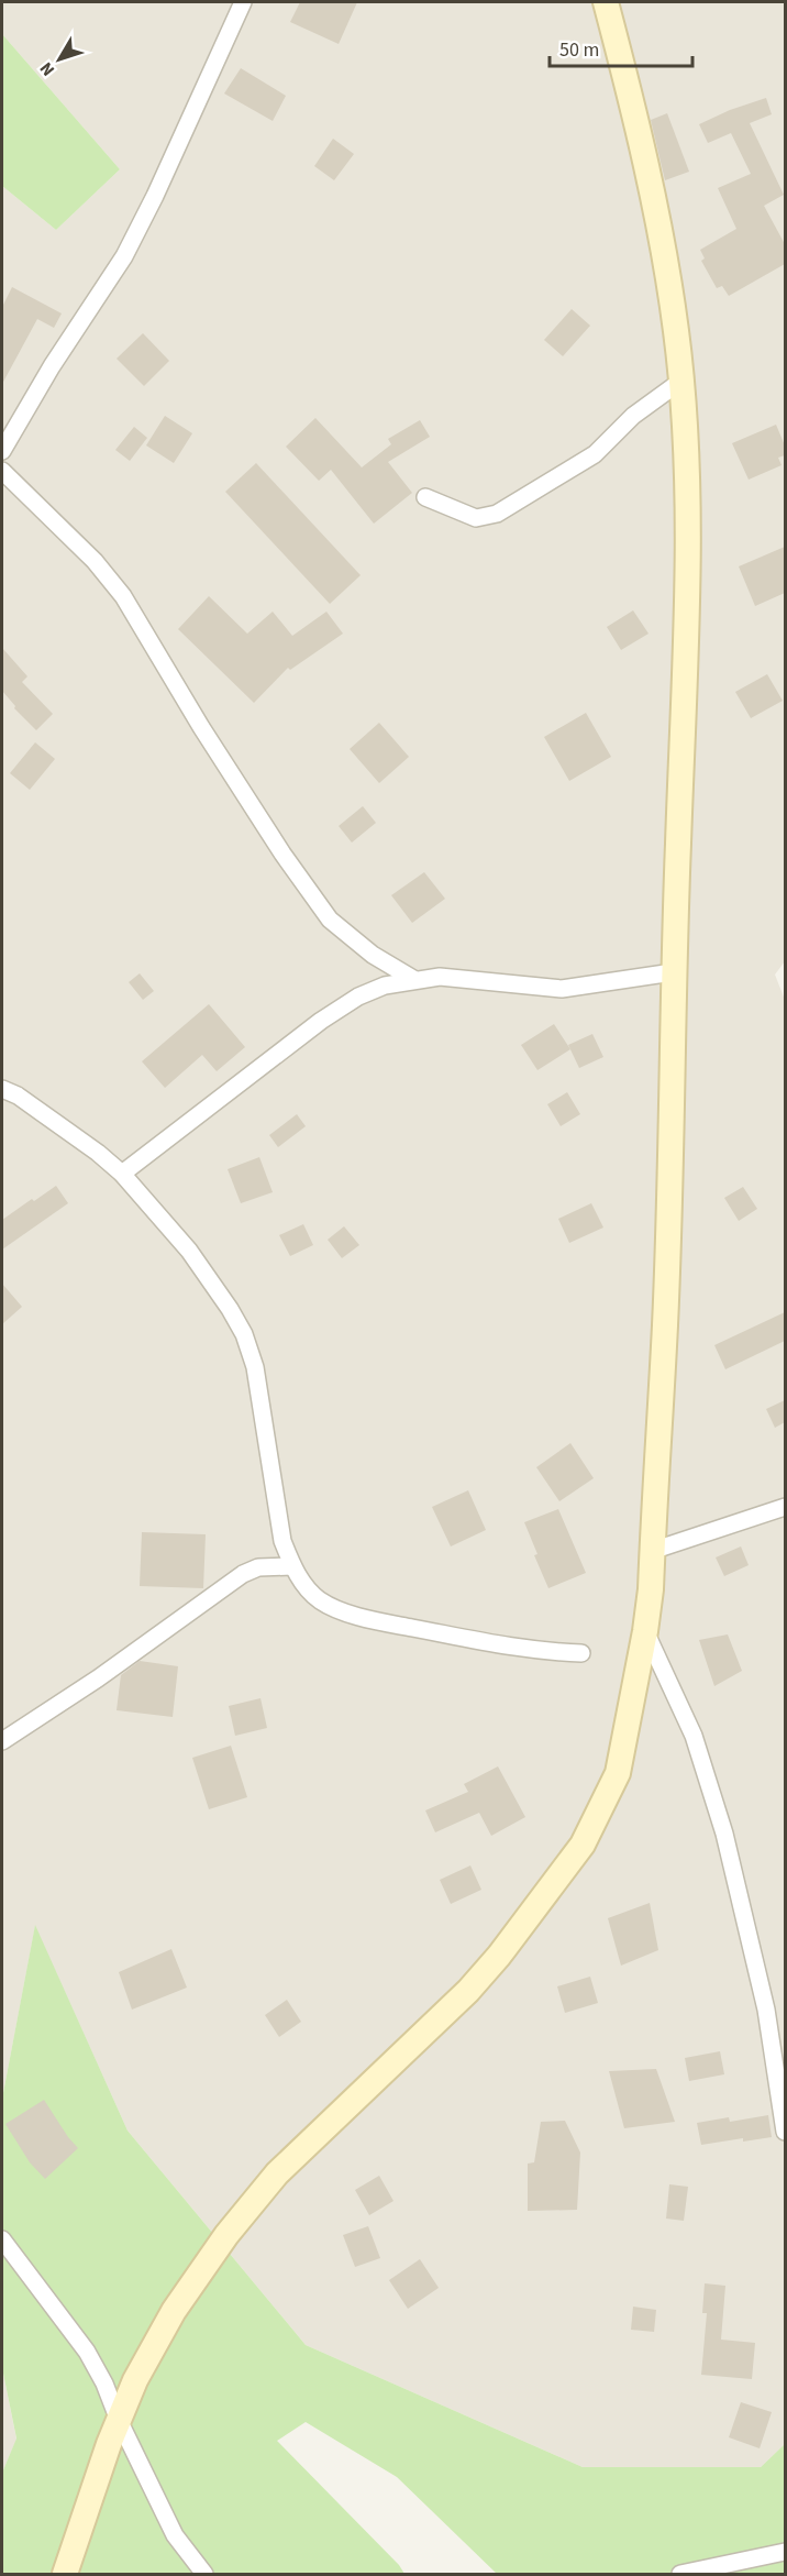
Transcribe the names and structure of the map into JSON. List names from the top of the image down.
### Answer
{
  "scale_bar": "50 m",
  "north": "bottom left"
}
